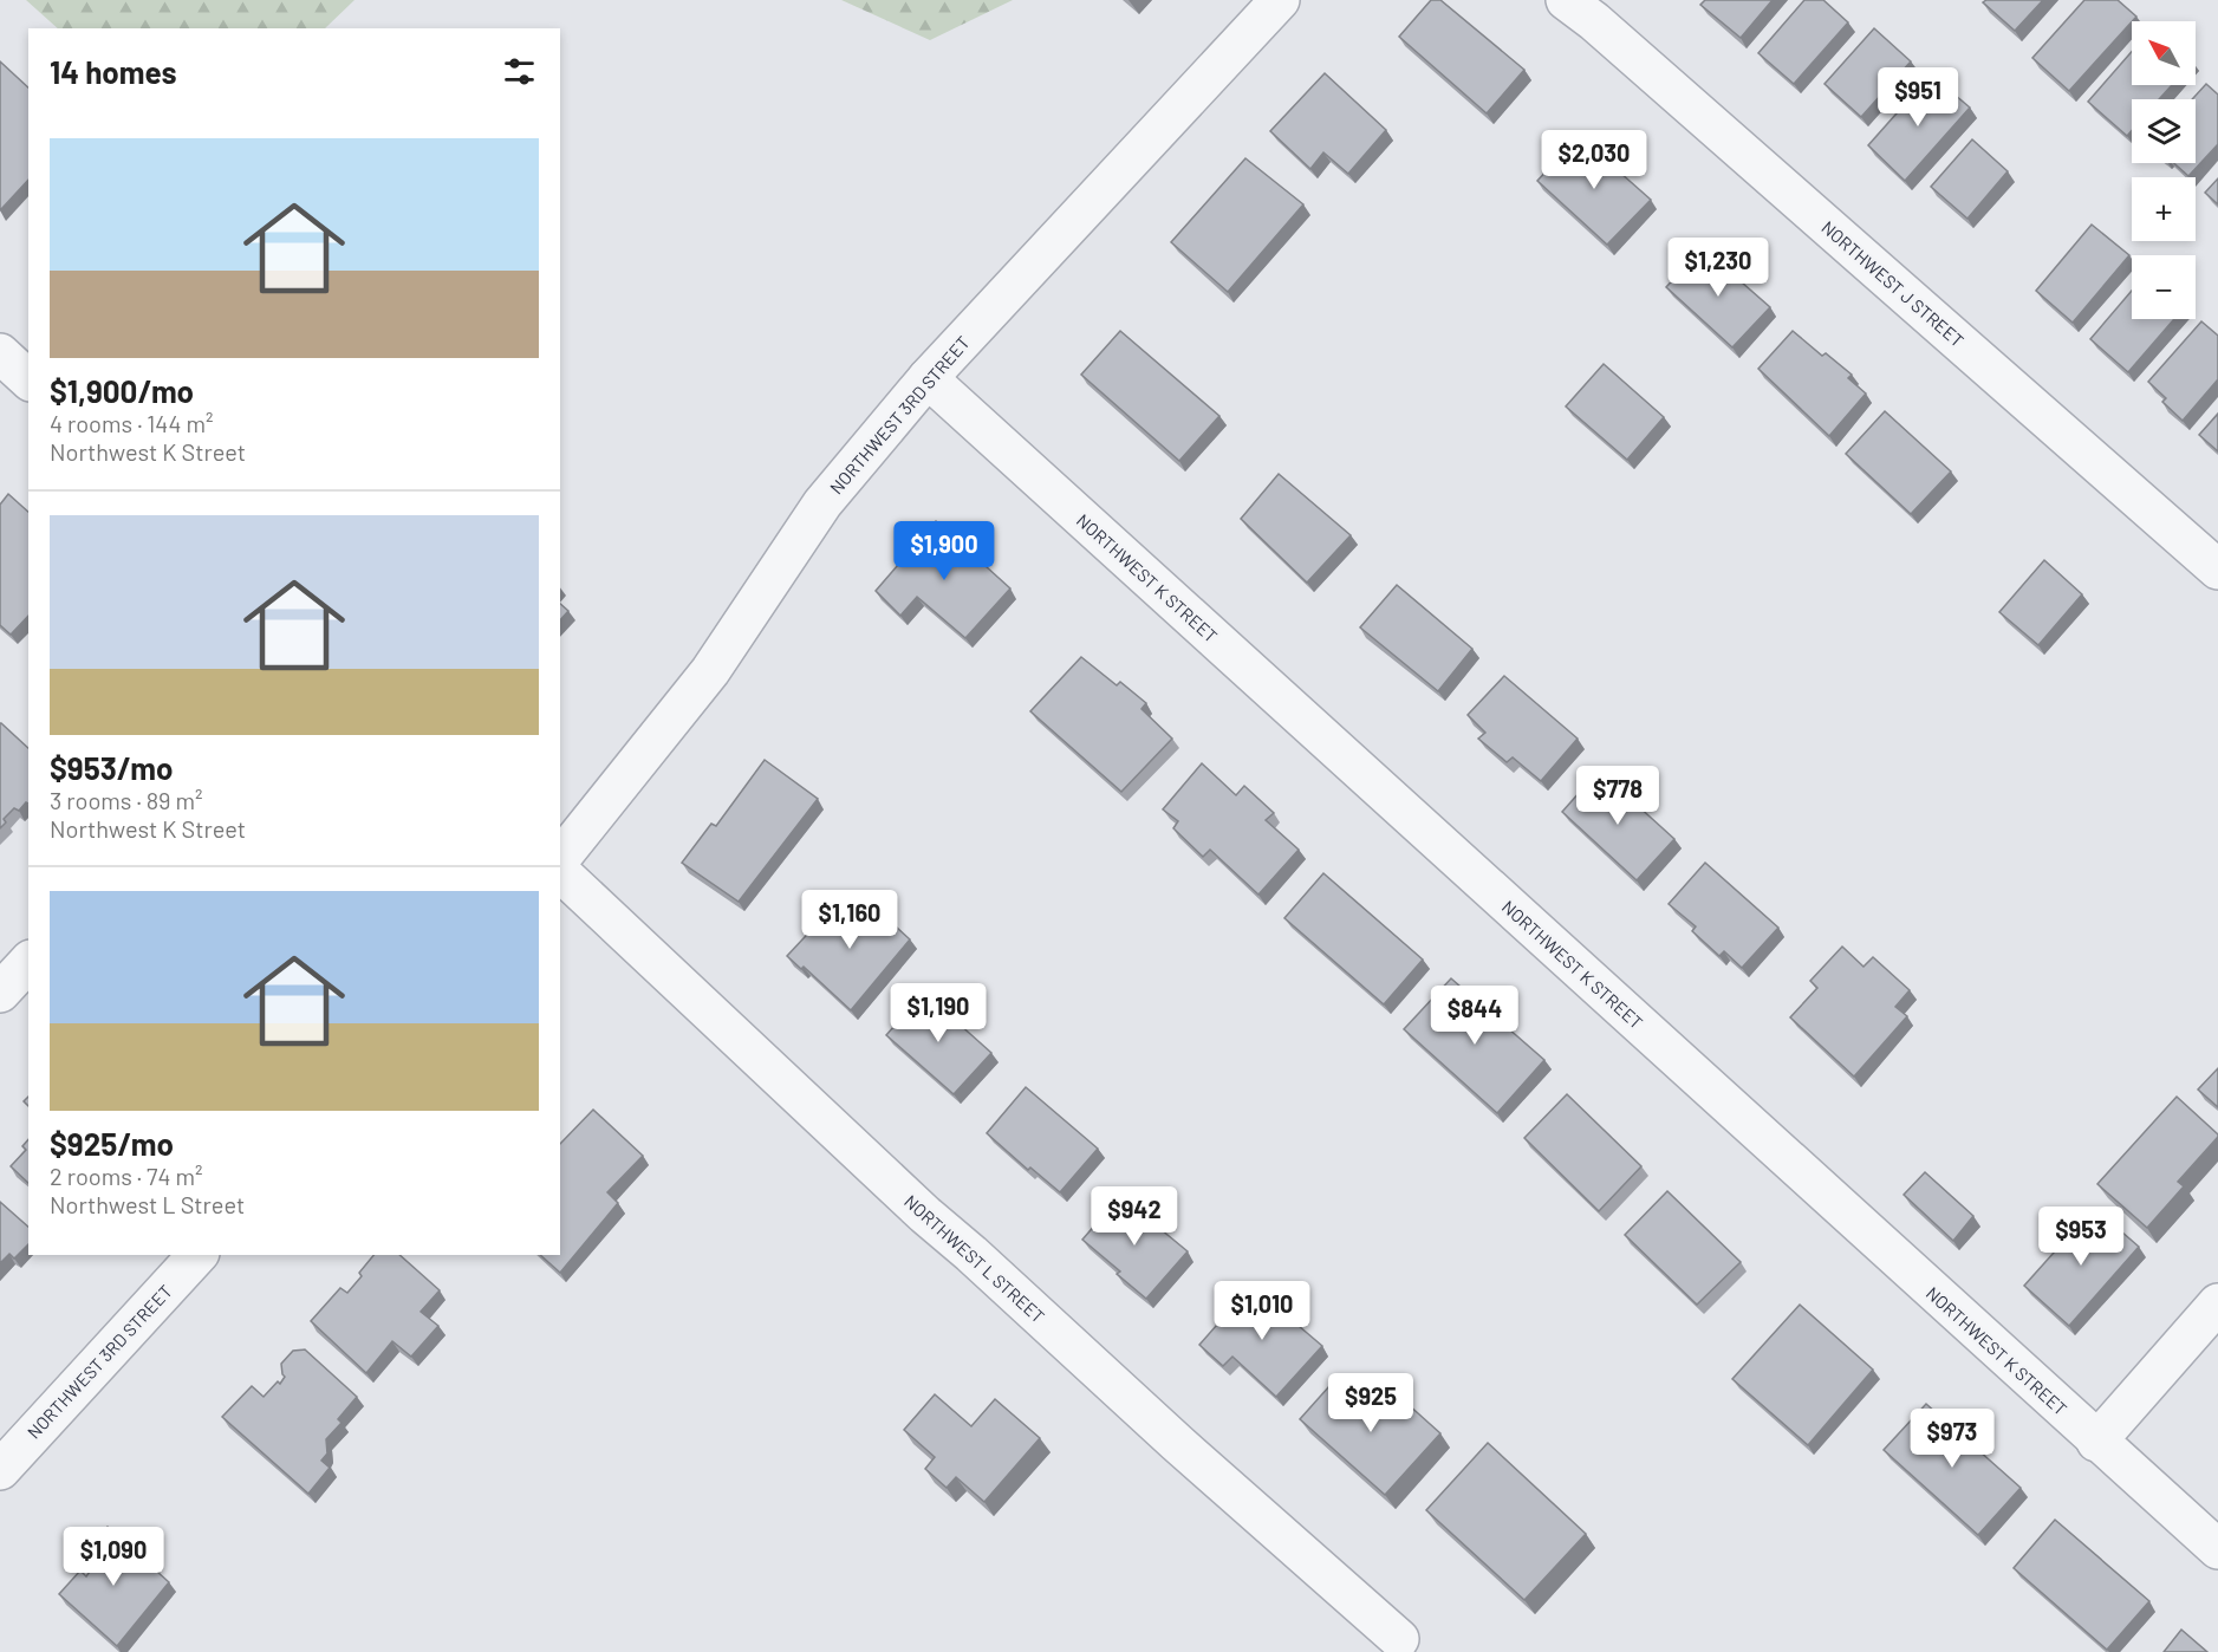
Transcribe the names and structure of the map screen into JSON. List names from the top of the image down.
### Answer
{
  "streets": {
    "street": [
      "NORTHWEST J STREET",
      "NORTHWEST 3RD STREET",
      "NORTHWEST K STREET",
      "NORTHWEST L STREET"
    ]
  },
  "crossings": [
    ["NORTHWEST 3RD STREET", "NORTHWEST K STREET"]
  ],
  "north": "top left",
  "page": {
    "map_buttons": ["+", "−"],
    "heading": "14 homes",
    "price": [
      "$951",
      "$2,030",
      "$1,230",
      "$1,900",
      "$778",
      "$1,160",
      "$1,190",
      "$844",
      "$942",
      "$953",
      "$1,010",
      "$925",
      "$973",
      "$1,090"
    ],
    "list": [
      {
        "name": "$1,900/mo",
        "note": "4 rooms · 144 m² · Northwest K Street"
      },
      {
        "name": "$953/mo",
        "note": "3 rooms · 89 m² · Northwest K Street"
      },
      {
        "name": "$925/mo",
        "note": "2 rooms · 74 m² · Northwest L Street"
      }
    ]
  }
}
